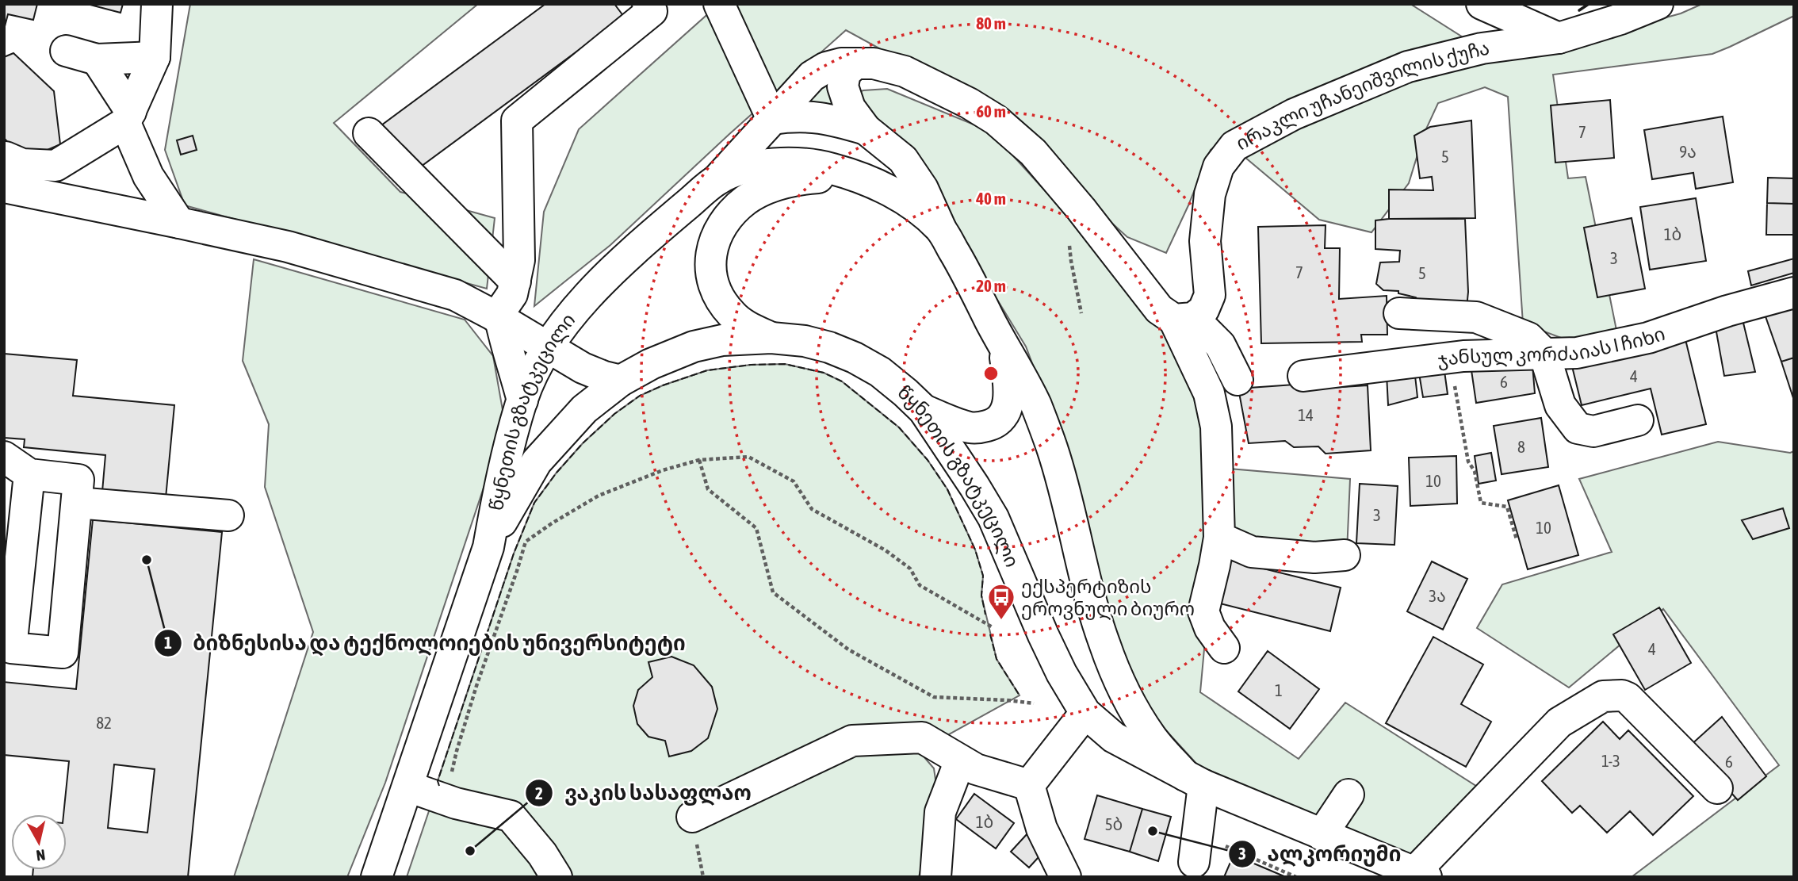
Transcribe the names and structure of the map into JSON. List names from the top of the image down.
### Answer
{
  "streets": {
    "main road": ["ირაკლი უჩანეიშვილის ქუჩა", "ჯანსულ კორძაიას I ჩიხი", "წყნეთის გზატკეცილი"]
  },
  "places": {
    "other": ["ბიზნესისა და ტექნოლოიების უნივერსიტეტი", "ალკორიუმი", "ვაკის სასაფლაო"],
    "bus stop": ["ექსპერტიზის ეროვნული ბიურო"]
  },
  "house_numbers": [
    "7",
    "9ა",
    "5",
    "1ბ",
    "3",
    "7",
    "5",
    "4",
    "6",
    "14",
    "8",
    "10",
    "3",
    "10",
    "3ა",
    "4",
    "1",
    "82",
    "1-3",
    "6",
    "1ბ",
    "5ბ"
  ],
  "north": "bottom",
  "rings": [
    "80 m",
    "60 m",
    "40 m",
    "20 m"
  ]
}
